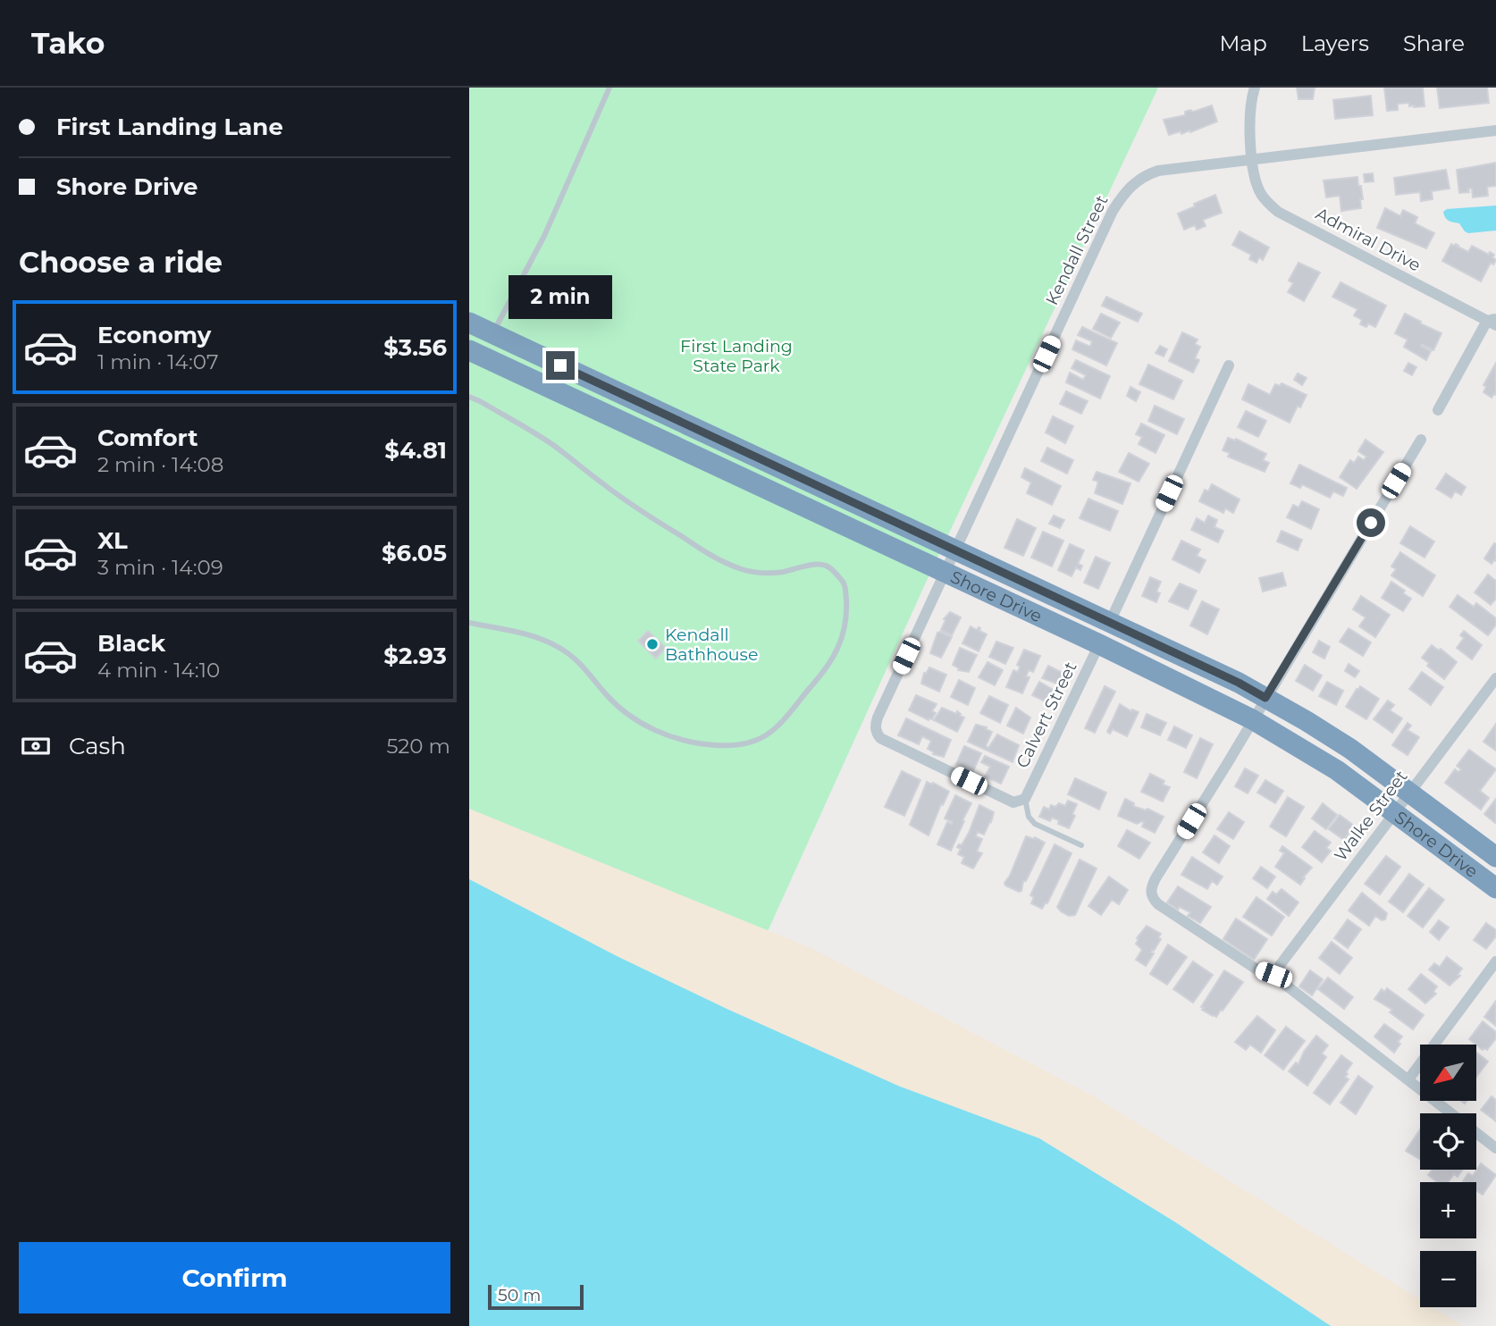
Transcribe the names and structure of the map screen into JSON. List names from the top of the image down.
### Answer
{
  "streets": {
    "highway": ["Shore Drive"],
    "street": [
      "Admiral Drive",
      "Kendall Street",
      "Calvert Street",
      "Walke Street"
    ]
  },
  "crossings": [
    ["Admiral Drive", "Kendall Street"],
    ["Kendall Street", "Shore Drive"],
    ["Kendall Street", "Calvert Street"],
    ["Shore Drive", "Calvert Street"],
    ["Shore Drive", "Walke Street"]
  ],
  "parks": ["First Landing State Park"],
  "places": ["Kendall Bathhouse"],
  "scale_bar": "50 m",
  "north": "bottom left",
  "page": {
    "header": "Tako",
    "nav": ["Map", "Layers", "Share"],
    "banner": ["First Landing Lane", "Shore Drive"],
    "heading": "Choose a ride",
    "bubble": "2 min",
    "list": [
      {
        "name": "Economy",
        "note": "1 min · 14:07",
        "value": "$3.56"
      },
      {
        "name": "Comfort",
        "note": "2 min · 14:08",
        "value": "$4.81"
      },
      {
        "name": "XL",
        "note": "3 min · 14:09",
        "value": "$6.05"
      },
      {
        "name": "Black",
        "note": "4 min · 14:10",
        "value": "$2.93"
      }
    ],
    "pay": ["Cash", "520 m"],
    "map_buttons": ["+", "−"],
    "buttons": "Confirm",
    "scale": "50 m"
  }
}
